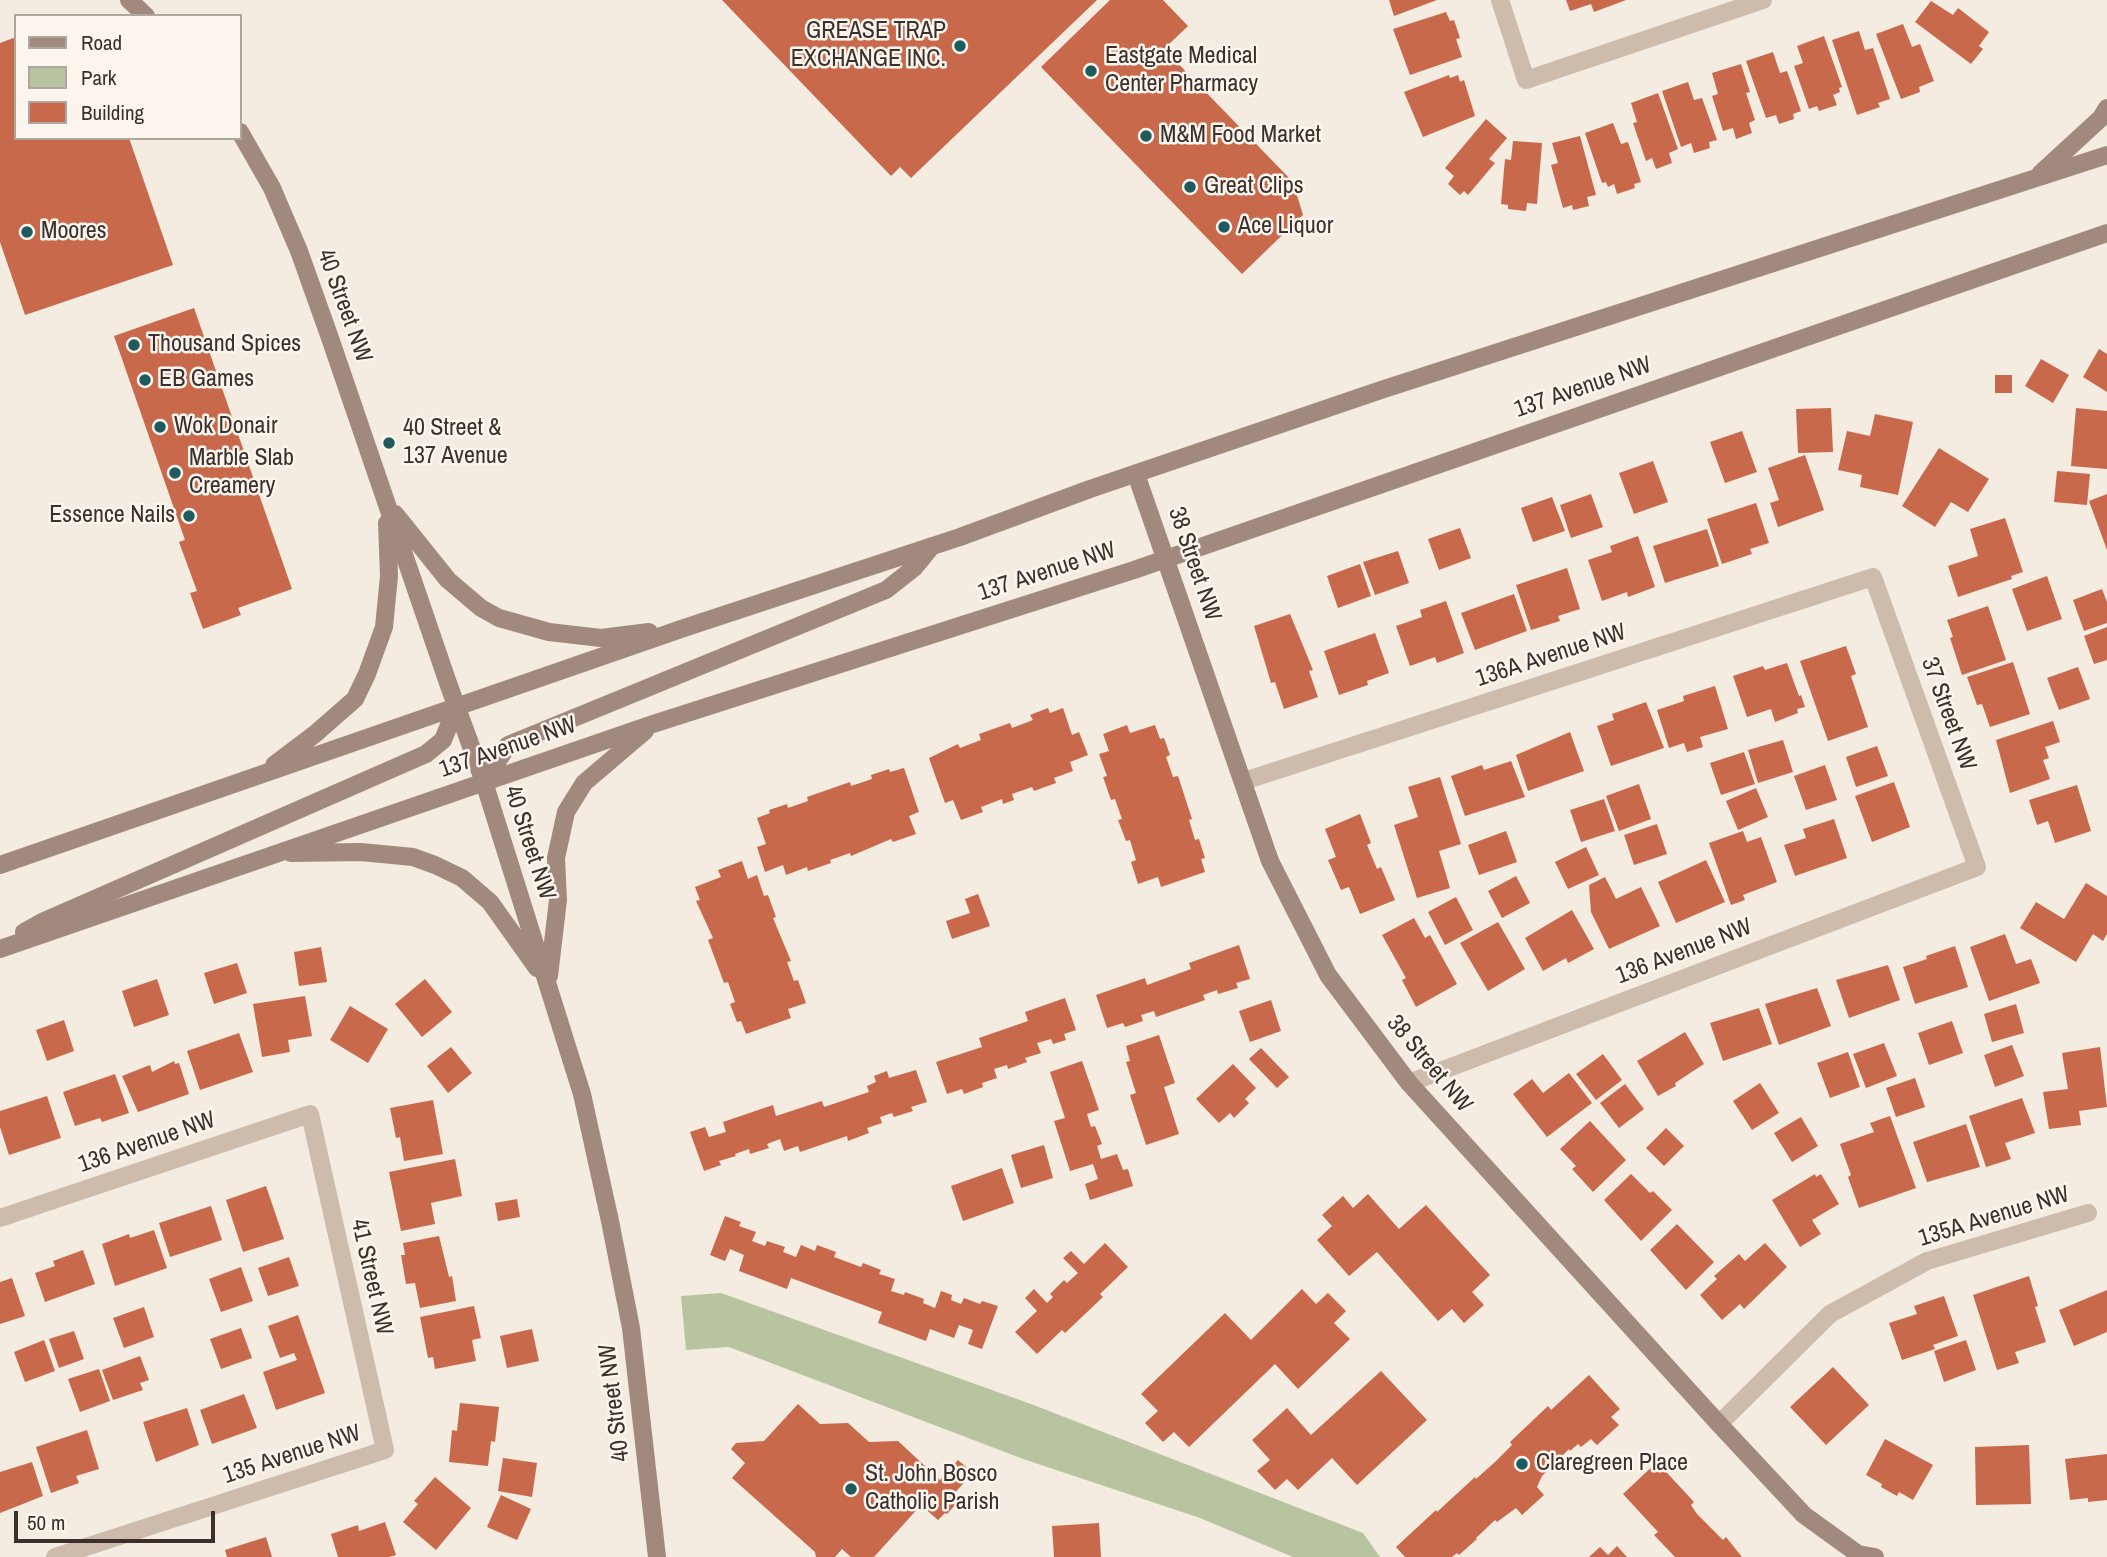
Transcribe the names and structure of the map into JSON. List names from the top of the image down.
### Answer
{
  "streets": {
    "main road": ["40 Street NW", "137 Avenue NW", "38 Street NW"],
    "street": [
      "136A Avenue NW",
      "37 Street NW",
      "136 Avenue NW",
      "135A Avenue NW",
      "41 Street NW",
      "135 Avenue NW"
    ]
  },
  "crossings": [
    ["40 Street NW", "137 Avenue NW"],
    ["137 Avenue NW", "38 Street NW"],
    ["38 Street NW", "136A Avenue NW"],
    ["38 Street NW", "136 Avenue NW"],
    ["38 Street NW", "135A Avenue NW"],
    ["136A Avenue NW", "37 Street NW"],
    ["37 Street NW", "136 Avenue NW"],
    ["136 Avenue NW", "41 Street NW"],
    ["41 Street NW", "135 Avenue NW"]
  ],
  "places": [
    "GREASE TRAP EXCHANGE INC.",
    "Eastgate Medical Center Pharmacy",
    "M&M Food Market",
    "Great Clips",
    "Ace Liquor",
    "Moores",
    "Thousand Spices",
    "EB Games",
    "Wok Donair",
    "40 Street & 137 Avenue",
    "Marble Slab Creamery",
    "Essence Nails",
    "Claregreen Place",
    "St. John Bosco Catholic Parish"
  ],
  "legend": ["Road", "Park", "Building"],
  "scale_bar": "50 m"
}
